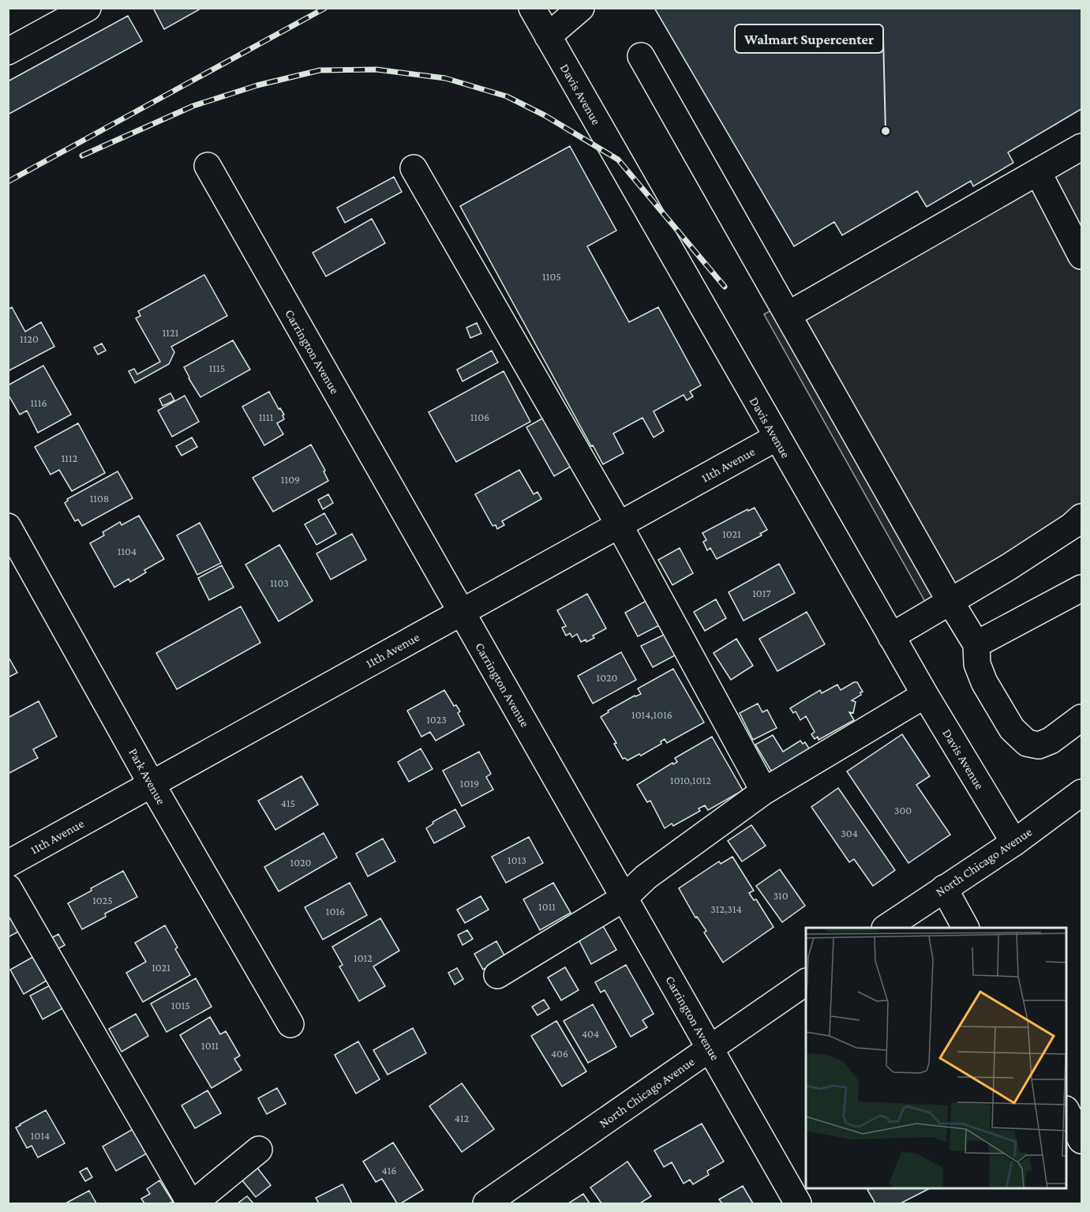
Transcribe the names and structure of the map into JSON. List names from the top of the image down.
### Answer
{
  "streets": {
    "street": [
      "Davis Avenue",
      "Carrington Avenue",
      "11th Avenue",
      "Park Avenue",
      "North Chicago Avenue"
    ]
  },
  "crossings": [
    ["Davis Avenue", "11th Avenue"],
    ["Davis Avenue", "North Chicago Avenue"],
    ["Carrington Avenue", "11th Avenue"],
    ["Carrington Avenue", "North Chicago Avenue"],
    ["11th Avenue", "Park Avenue"]
  ],
  "places": ["Walmart Supercenter"],
  "house_numbers": [
    "1105",
    "1121",
    "1120",
    "1115",
    "1116",
    "1111",
    "1106",
    "1112",
    "1109",
    "1108",
    "1021",
    "1104",
    "1103",
    "1017",
    "1020",
    "1014,1016",
    "1023",
    "1010,1012",
    "1019",
    "415",
    "300",
    "304",
    "1013",
    "1020",
    "310",
    "1025",
    "1011",
    "312,314",
    "1016",
    "1012",
    "1021",
    "1015",
    "404",
    "1011",
    "406",
    "412",
    "1014",
    "416"
  ]
}
